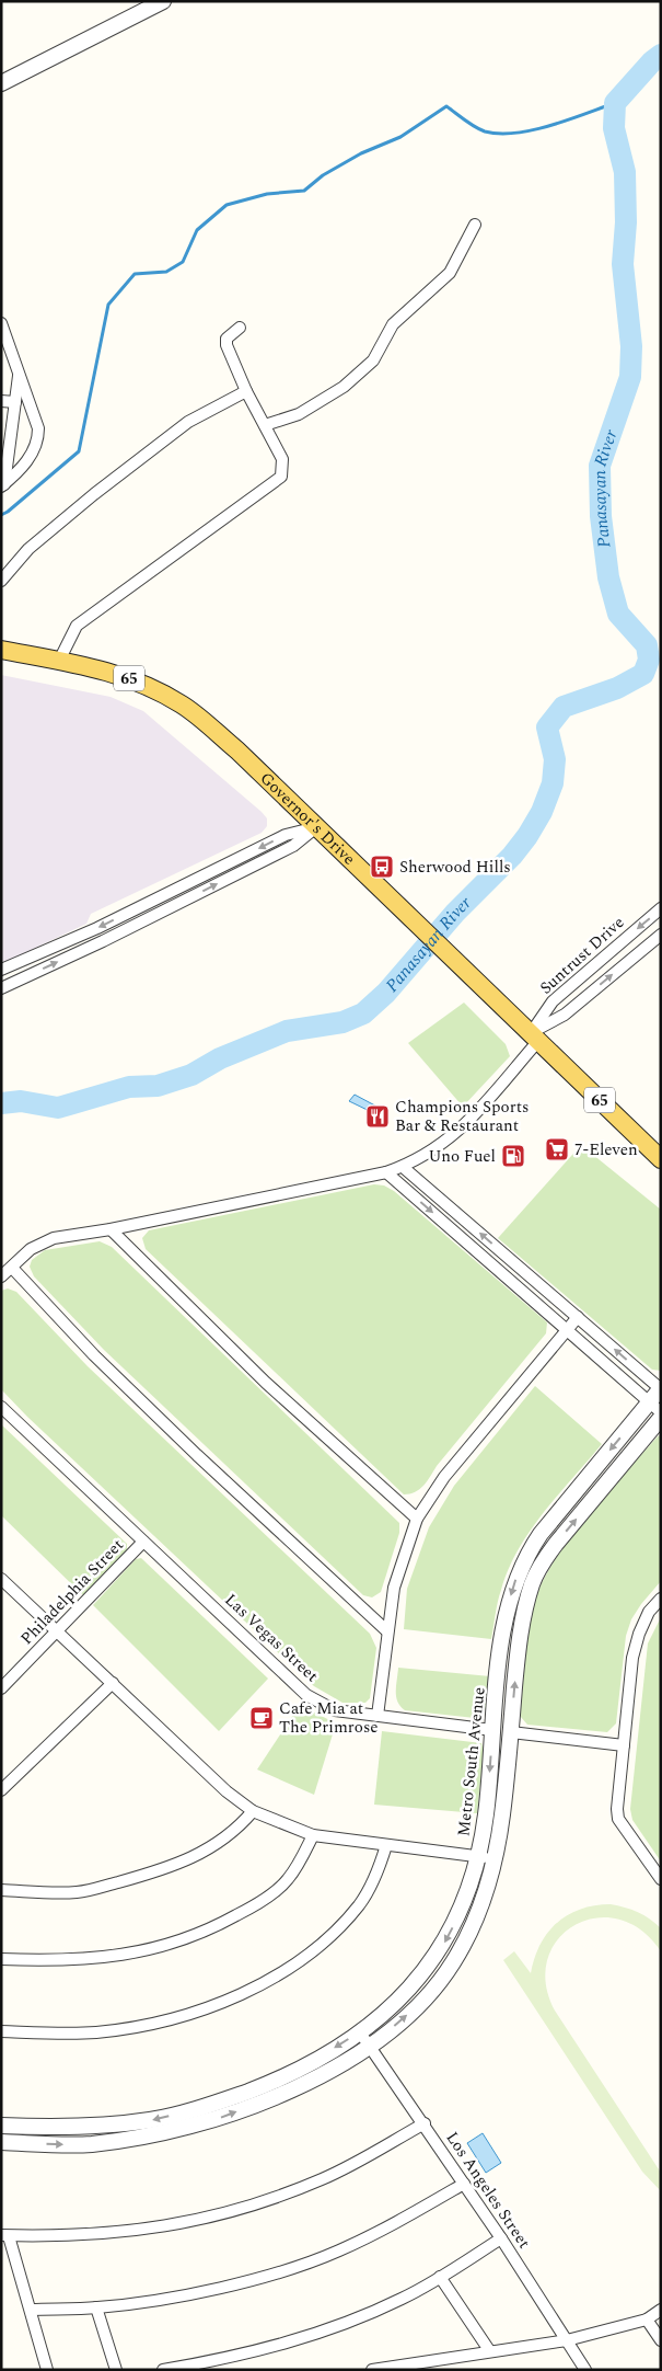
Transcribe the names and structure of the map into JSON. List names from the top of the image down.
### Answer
{
  "streets": {
    "main road": ["65", "Governor's Drive"],
    "street": [
      "Suntrust Drive",
      "Philadelphia Street",
      "Las Vegas Street",
      "Metro South Avenue",
      "Los Angeles Street"
    ]
  },
  "crossings": [
    ["Governor's Drive", "Suntrust Drive"],
    ["Philadelphia Street", "Las Vegas Street"],
    ["Las Vegas Street", "Metro South Avenue"],
    ["Metro South Avenue", "Los Angeles Street"]
  ],
  "water": ["Panasayan River"],
  "places": {
    "bus stop": ["Sherwood Hills"],
    "restaurant": ["Champions Sports Bar & Restaurant"],
    "supermarket": ["7-Eleven"],
    "fuel station": ["Uno Fuel"],
    "cafe": ["Cafe Mia at The Primrose"]
  }
}
